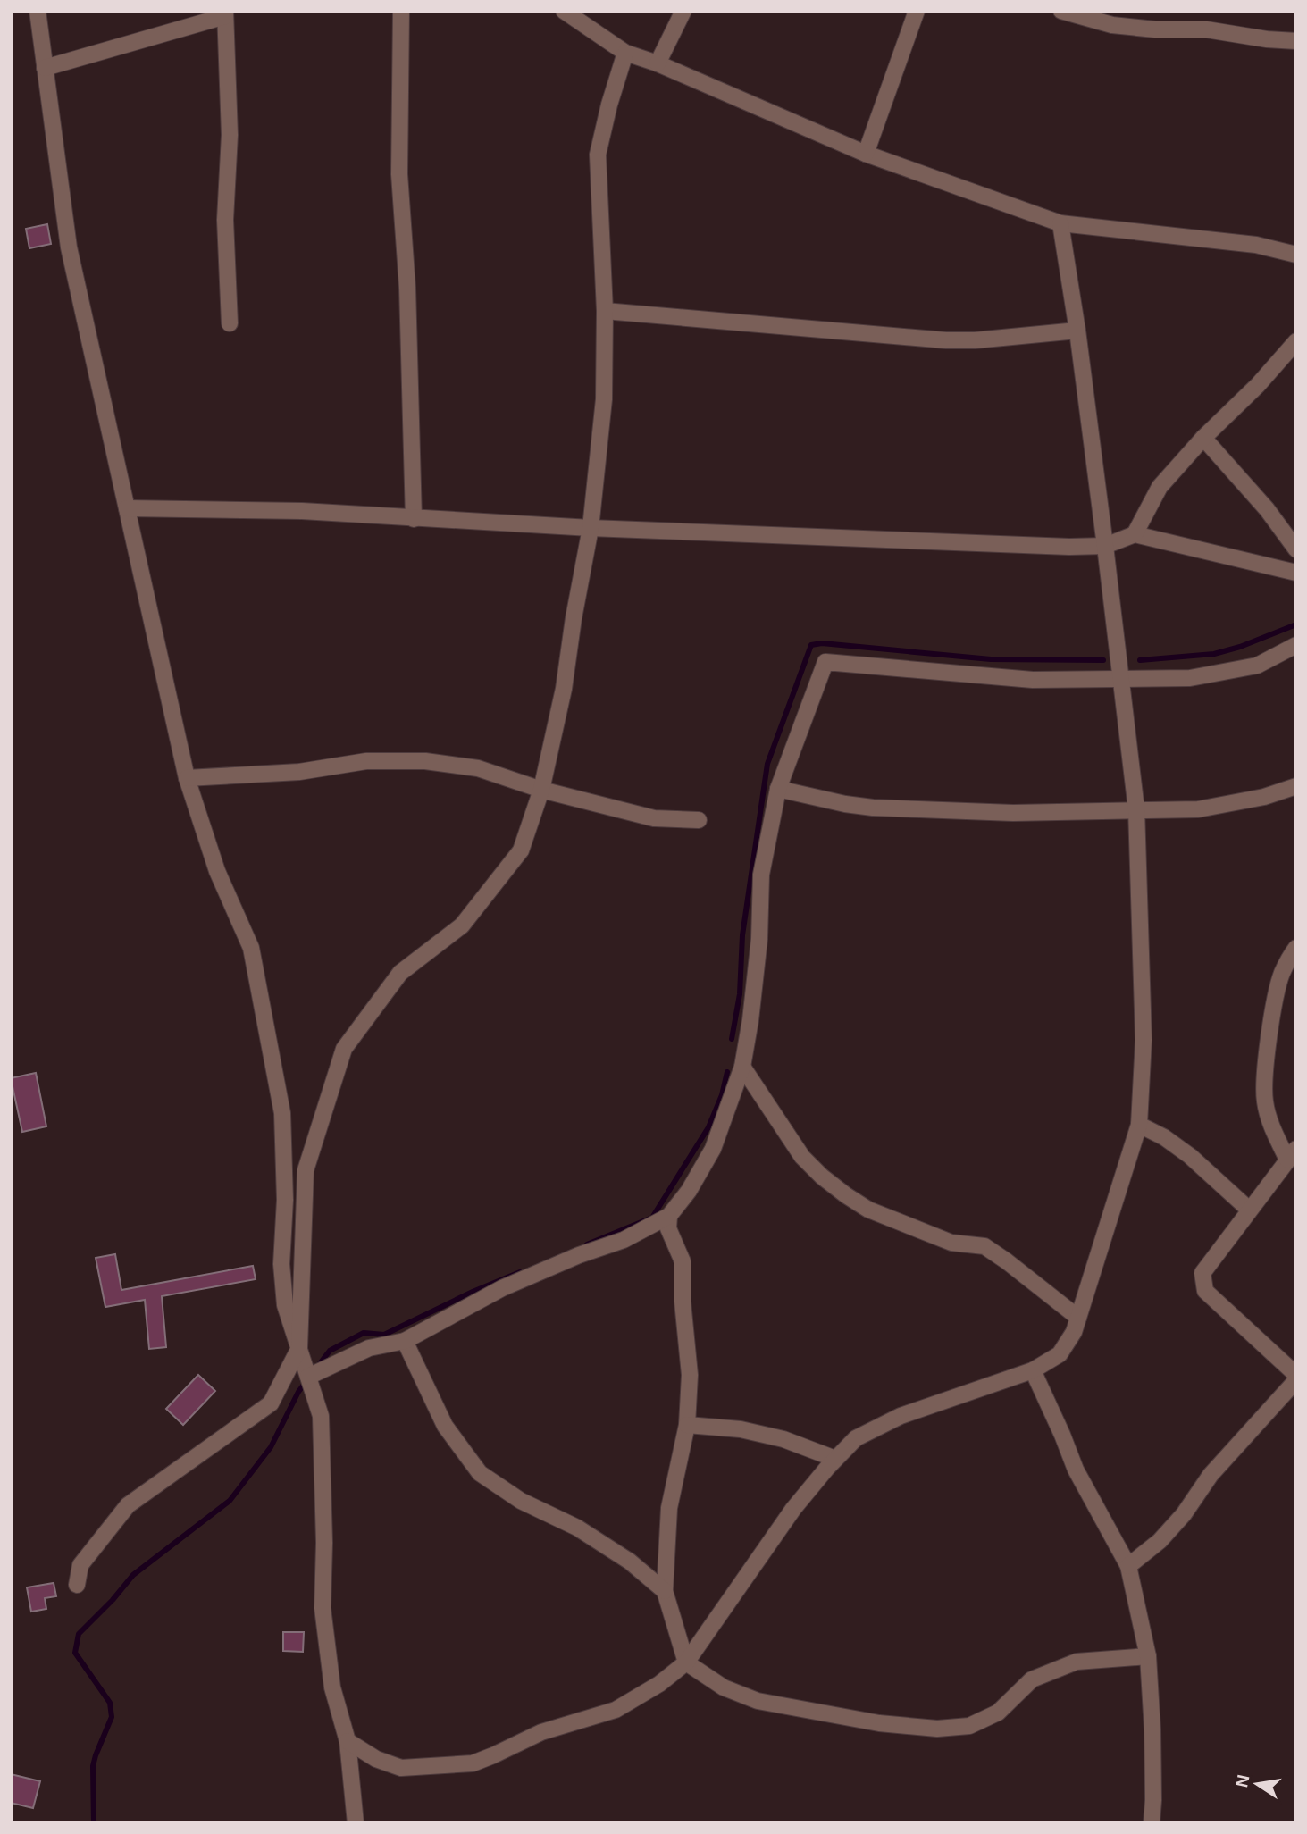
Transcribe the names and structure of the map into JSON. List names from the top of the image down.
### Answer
{
  "north": "left"
}
